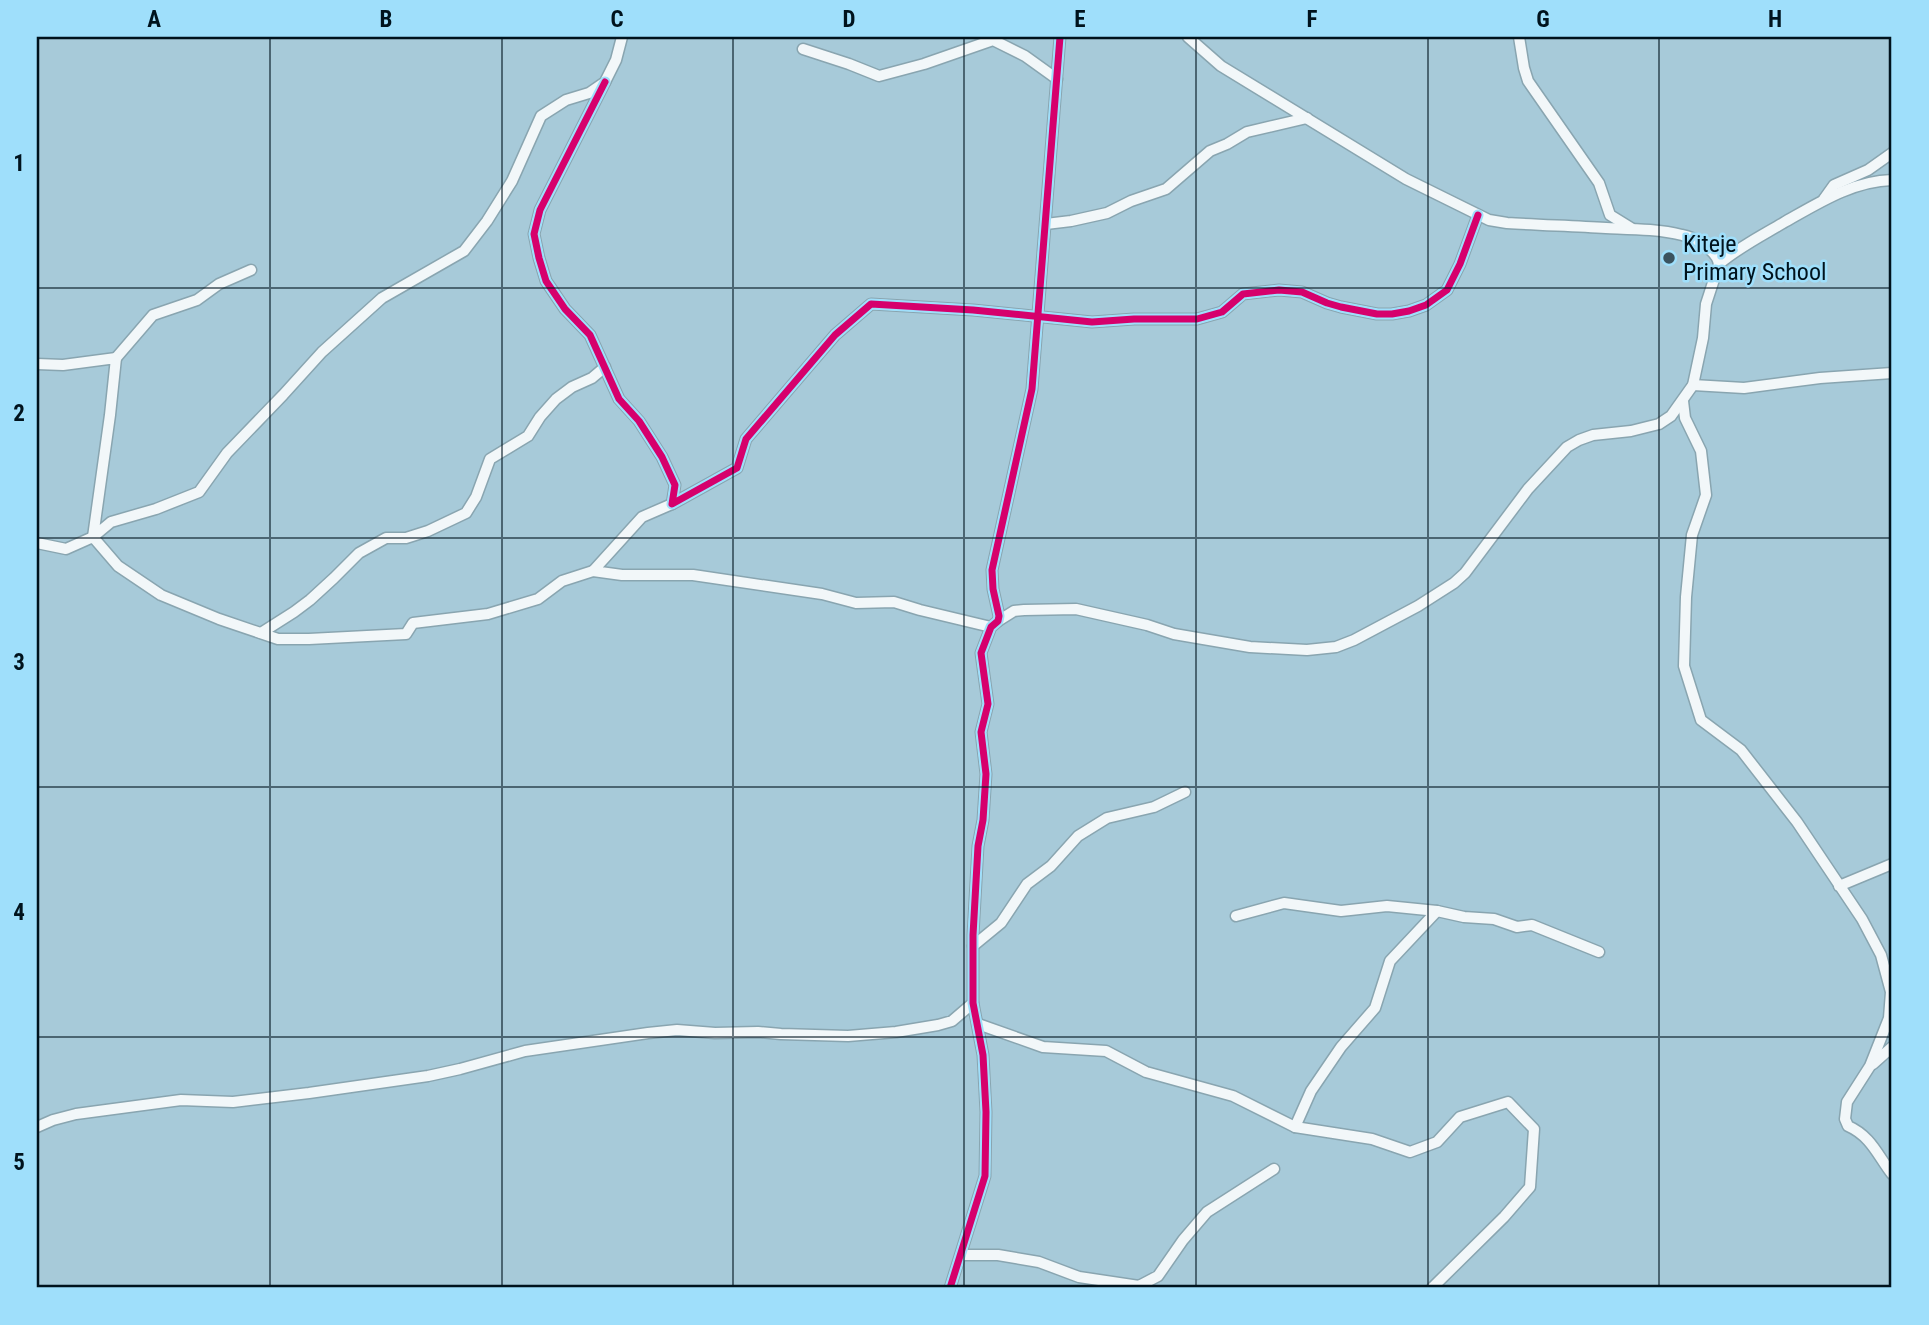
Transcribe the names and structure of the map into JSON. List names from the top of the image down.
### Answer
{
  "places": ["Kiteje Primary School"],
  "grid": {
    "columns": [
      "A",
      "B",
      "C",
      "D",
      "E",
      "F",
      "G",
      "H"
    ],
    "rows": [
      "1",
      "2",
      "3",
      "4",
      "5"
    ]
  }
}
